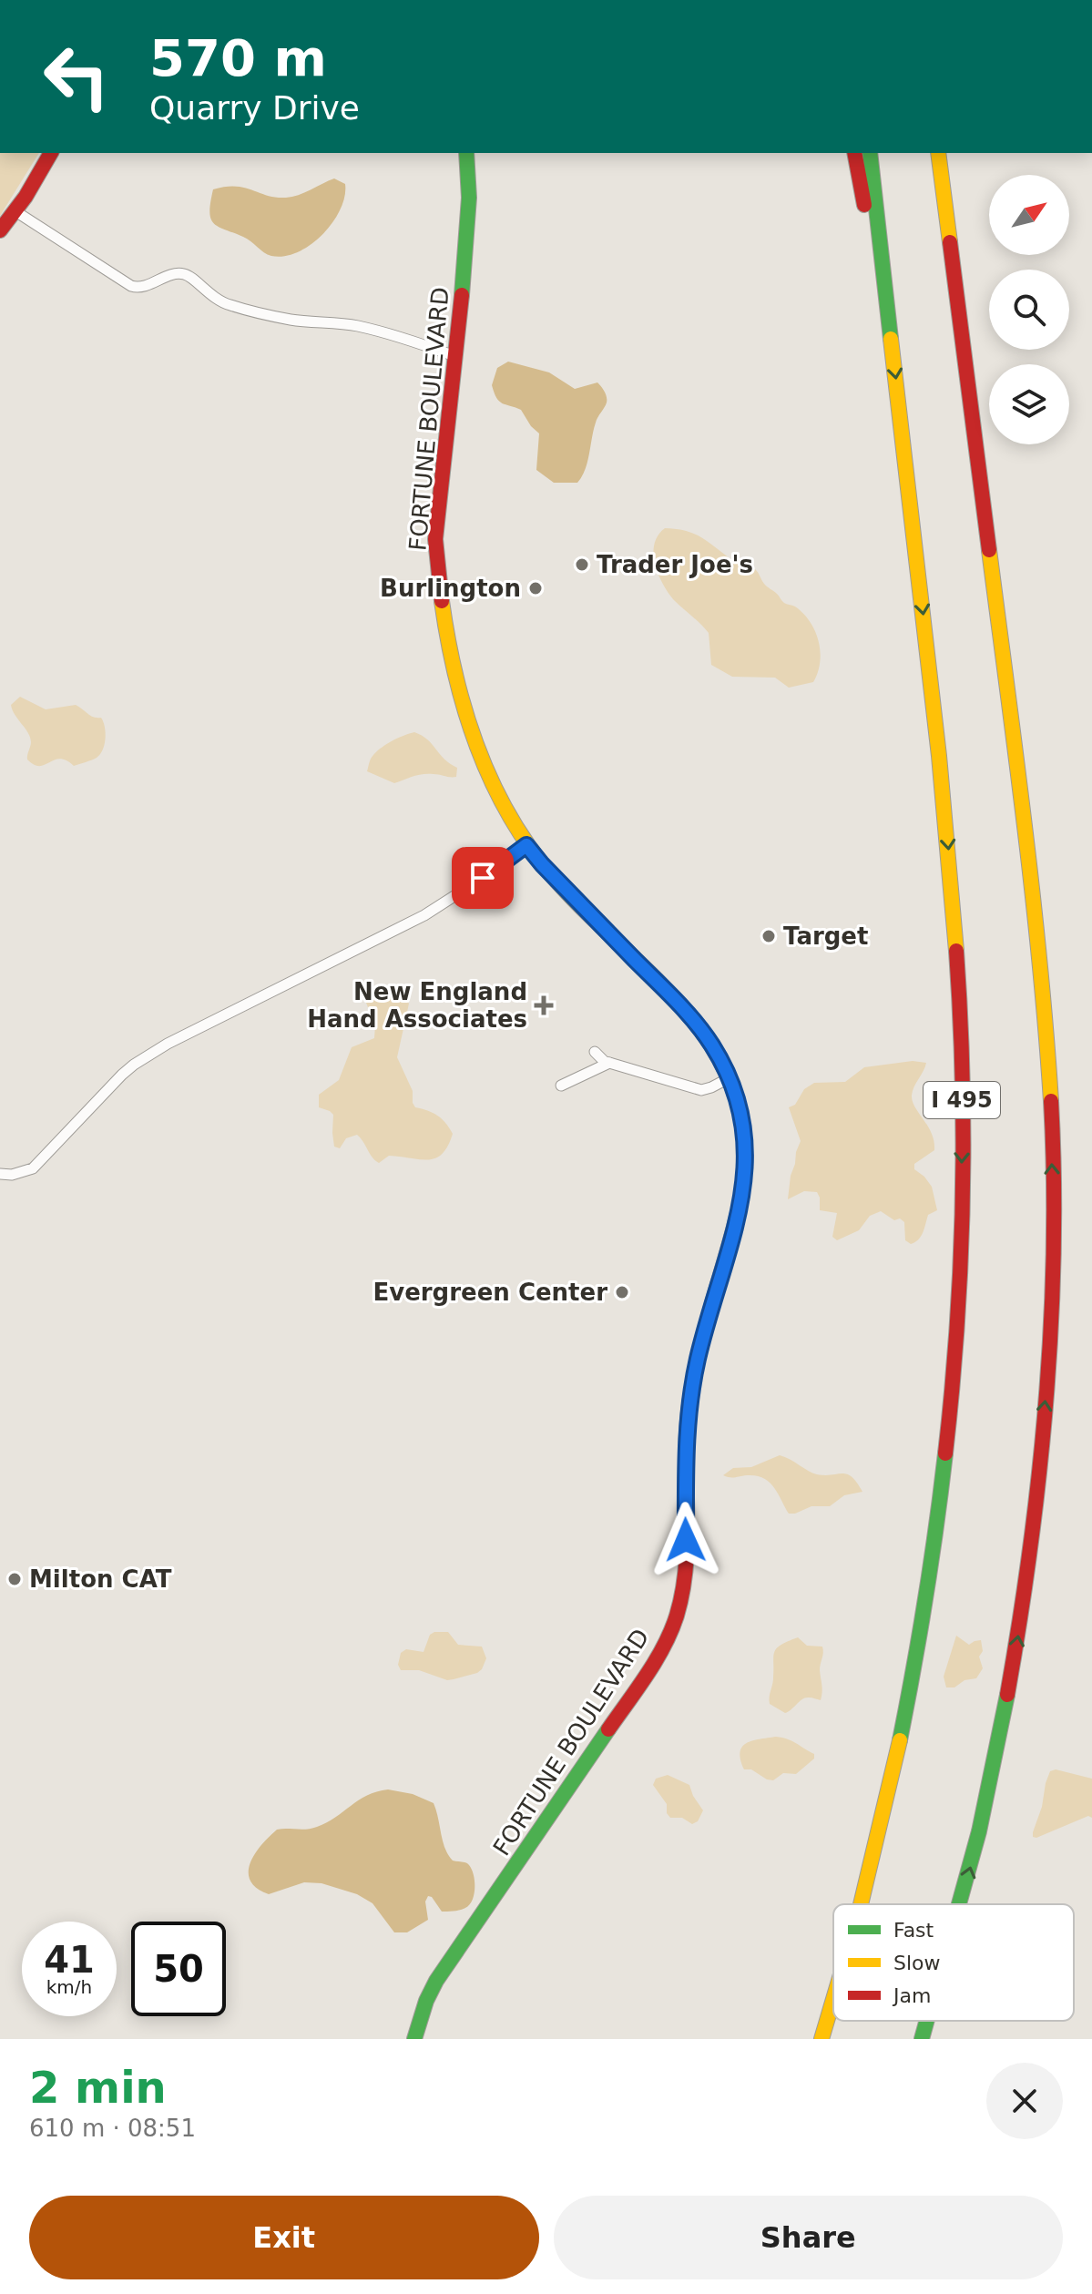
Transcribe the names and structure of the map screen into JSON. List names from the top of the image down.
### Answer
{
  "streets": {
    "main road": ["FORTUNE BOULEVARD", "I 495"]
  },
  "places": {
    "other": [
      "Trader Joe's",
      "Burlington",
      "Target",
      "Evergreen Center",
      "Milton CAT"
    ],
    "health": ["New England Hand Associates"]
  },
  "legend": ["Fast", "Slow", "Jam"],
  "north": "top right",
  "page": {
    "turn": ["570 m", "Quarry Drive"],
    "speed": "41 km/h",
    "limit": "50",
    "heading": ["2 min", "610 m · 08:51"],
    "buttons": ["Exit", "Share"]
  }
}
